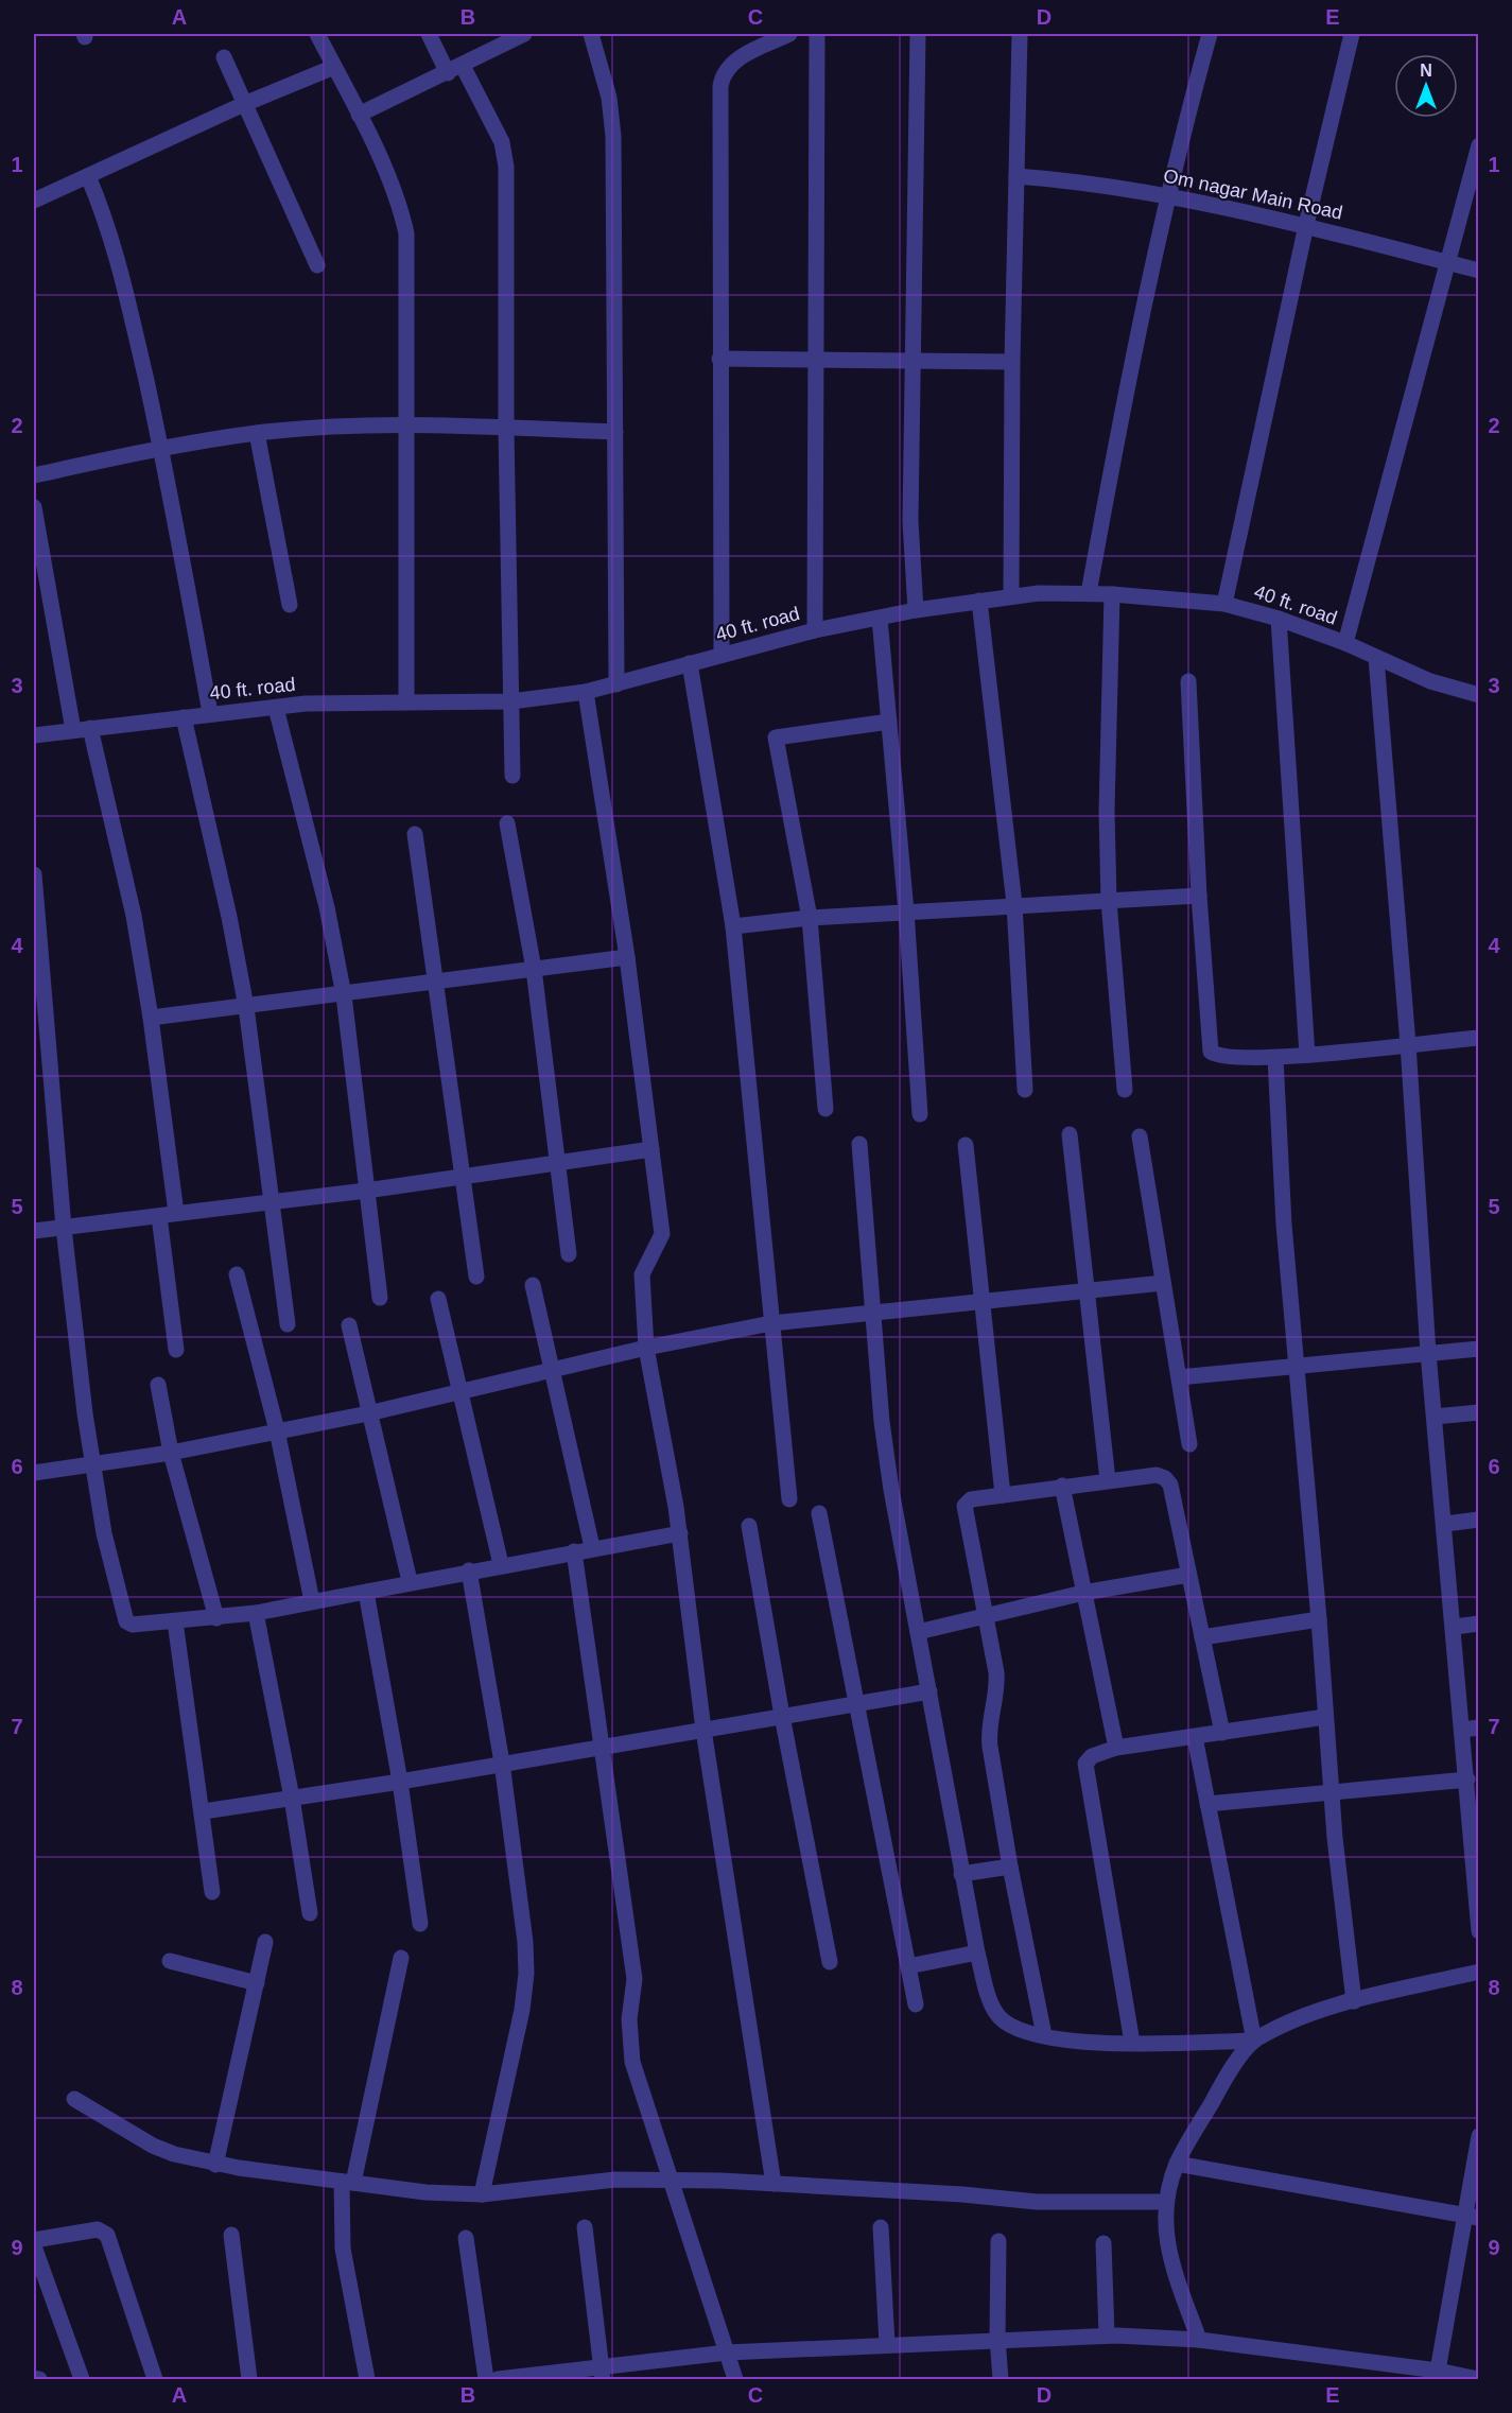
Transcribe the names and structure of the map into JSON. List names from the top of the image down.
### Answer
{
  "streets": {
    "street": ["Om nagar Main Road", "40 ft. road"]
  },
  "north": "top",
  "grid": {
    "columns": [
      "A",
      "B",
      "C",
      "D",
      "E"
    ],
    "rows": [
      "1",
      "2",
      "3",
      "4",
      "5",
      "6",
      "7",
      "8",
      "9"
    ]
  }
}
